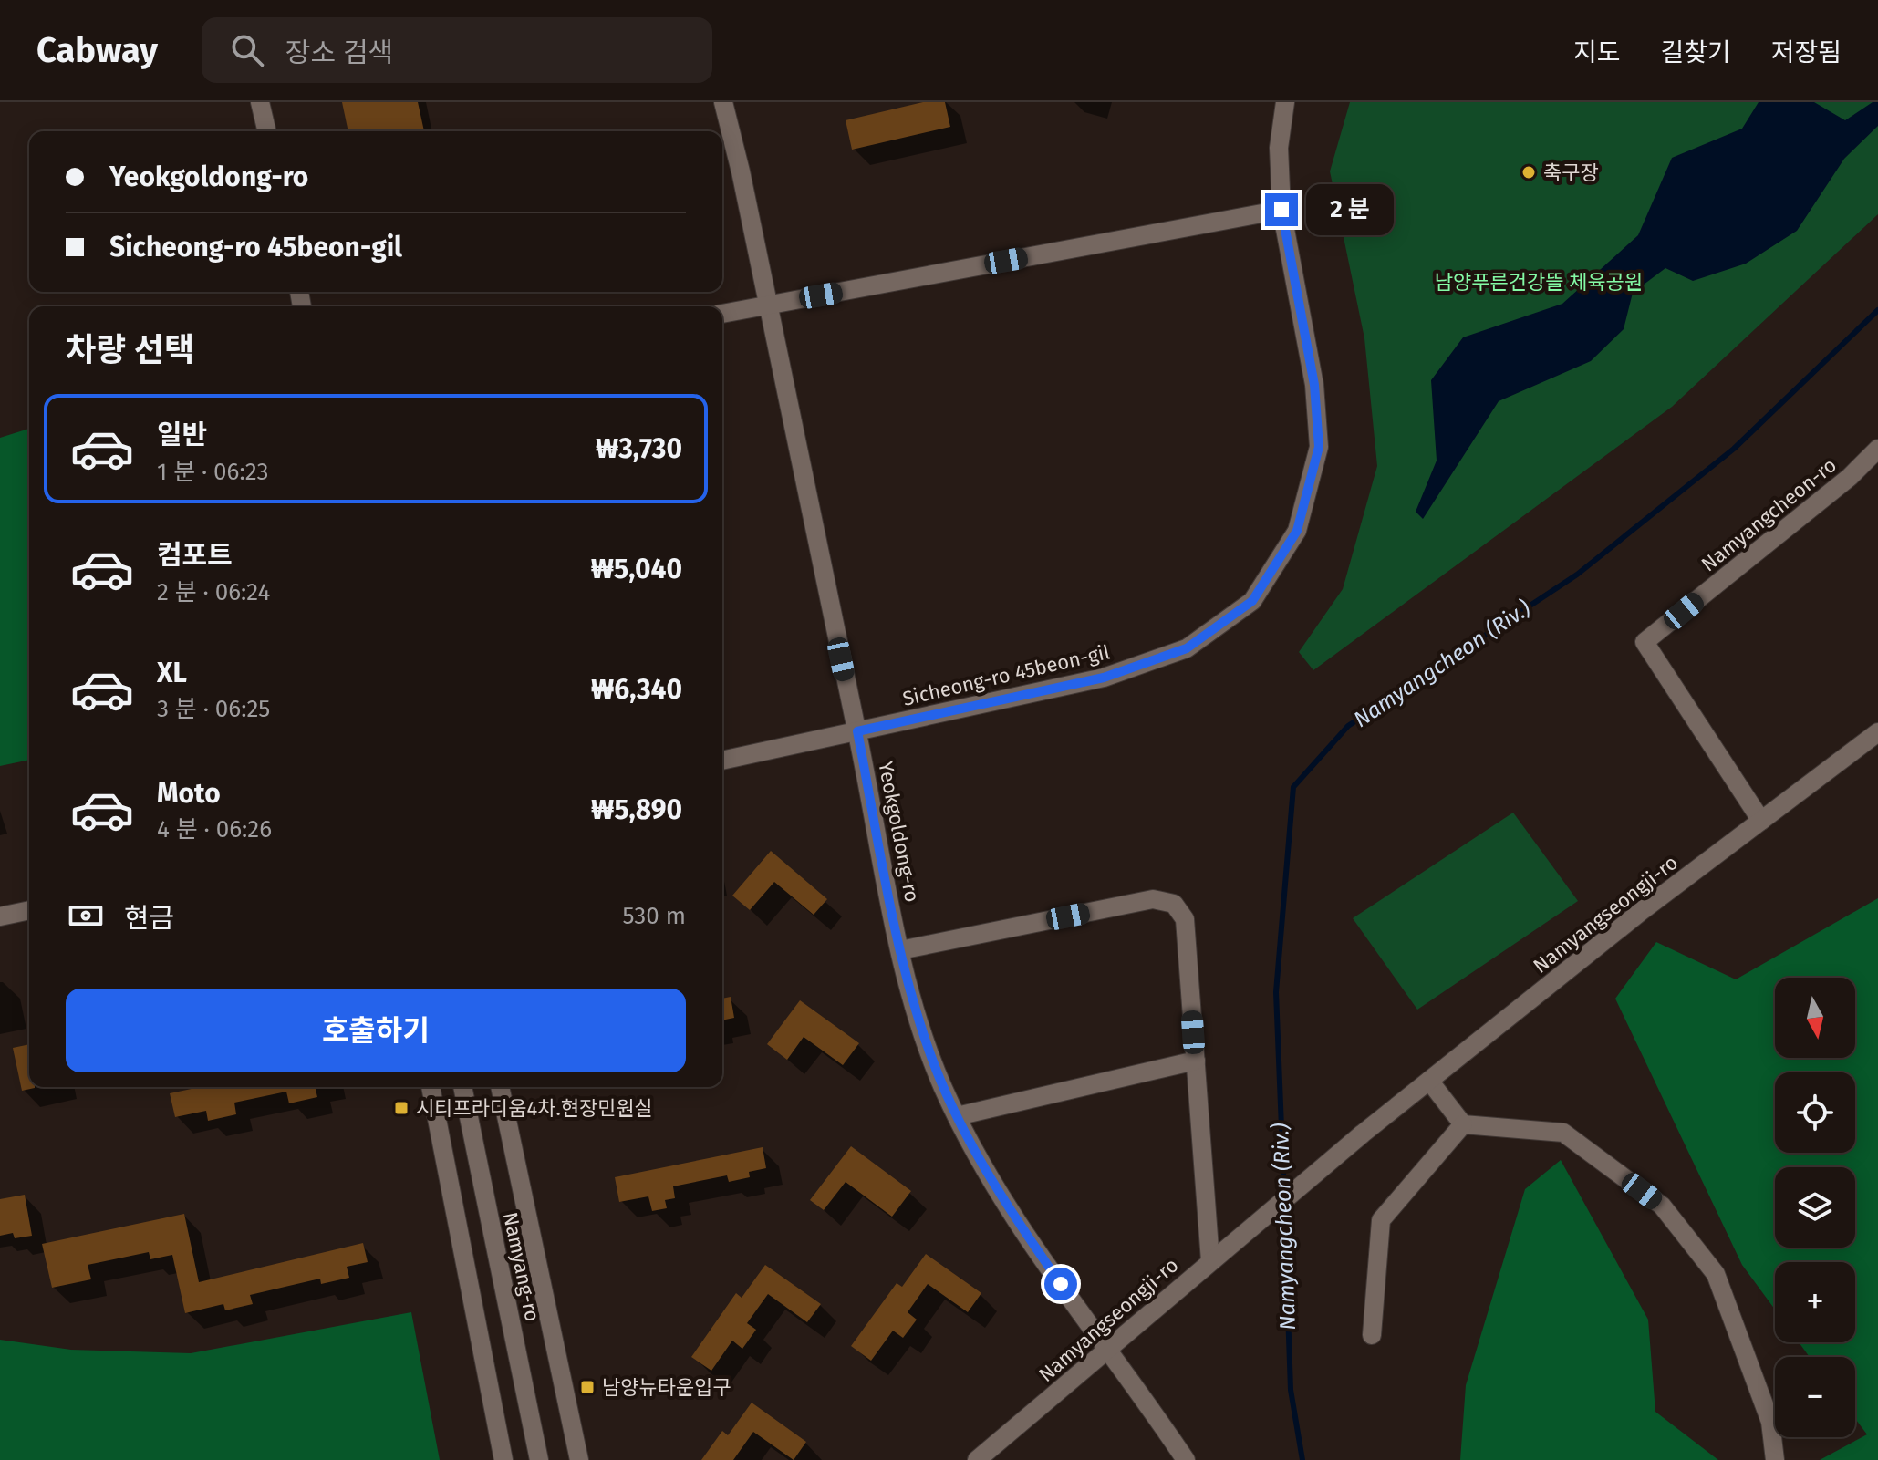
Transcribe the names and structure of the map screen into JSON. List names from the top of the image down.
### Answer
{
  "streets": {
    "street": [
      "Namyangcheon-ro",
      "Sicheong-ro 45beon-gil",
      "Yeokgoldong-ro",
      "Namyangseongji-ro",
      "Namyang-ro"
    ]
  },
  "crossings": [
    ["Namyangcheon-ro", "Namyangseongji-ro"],
    ["Sicheong-ro 45beon-gil", "Yeokgoldong-ro"],
    ["Yeokgoldong-ro", "Namyangseongji-ro"]
  ],
  "water": ["Namyangcheon (Riv.)"],
  "parks": ["남양푸른건강뜰 체육공원"],
  "places": {
    "other": ["축구장"],
    "transit": ["시티프라디움4차.현장민원실", "남양뉴타운입구"]
  },
  "north": "bottom",
  "page": {
    "header": "Cabway",
    "search": "장소 검색",
    "nav": ["지도", "길찾기", "저장됨"],
    "banner": ["Yeokgoldong-ro", "Sicheong-ro 45beon-gil"],
    "bubble": "2 분",
    "heading": "차량 선택",
    "list": [
      {
        "name": "일반",
        "note": "1 분 · 06:23",
        "value": "₩3,730"
      },
      {
        "name": "컴포트",
        "note": "2 분 · 06:24",
        "value": "₩5,040"
      },
      {
        "name": "XL",
        "note": "3 분 · 06:25",
        "value": "₩6,340"
      },
      {
        "name": "Moto",
        "note": "4 분 · 06:26",
        "value": "₩5,890"
      }
    ],
    "pay": ["현금", "530 m"],
    "buttons": "호출하기",
    "map_buttons": ["+", "−"]
  }
}
